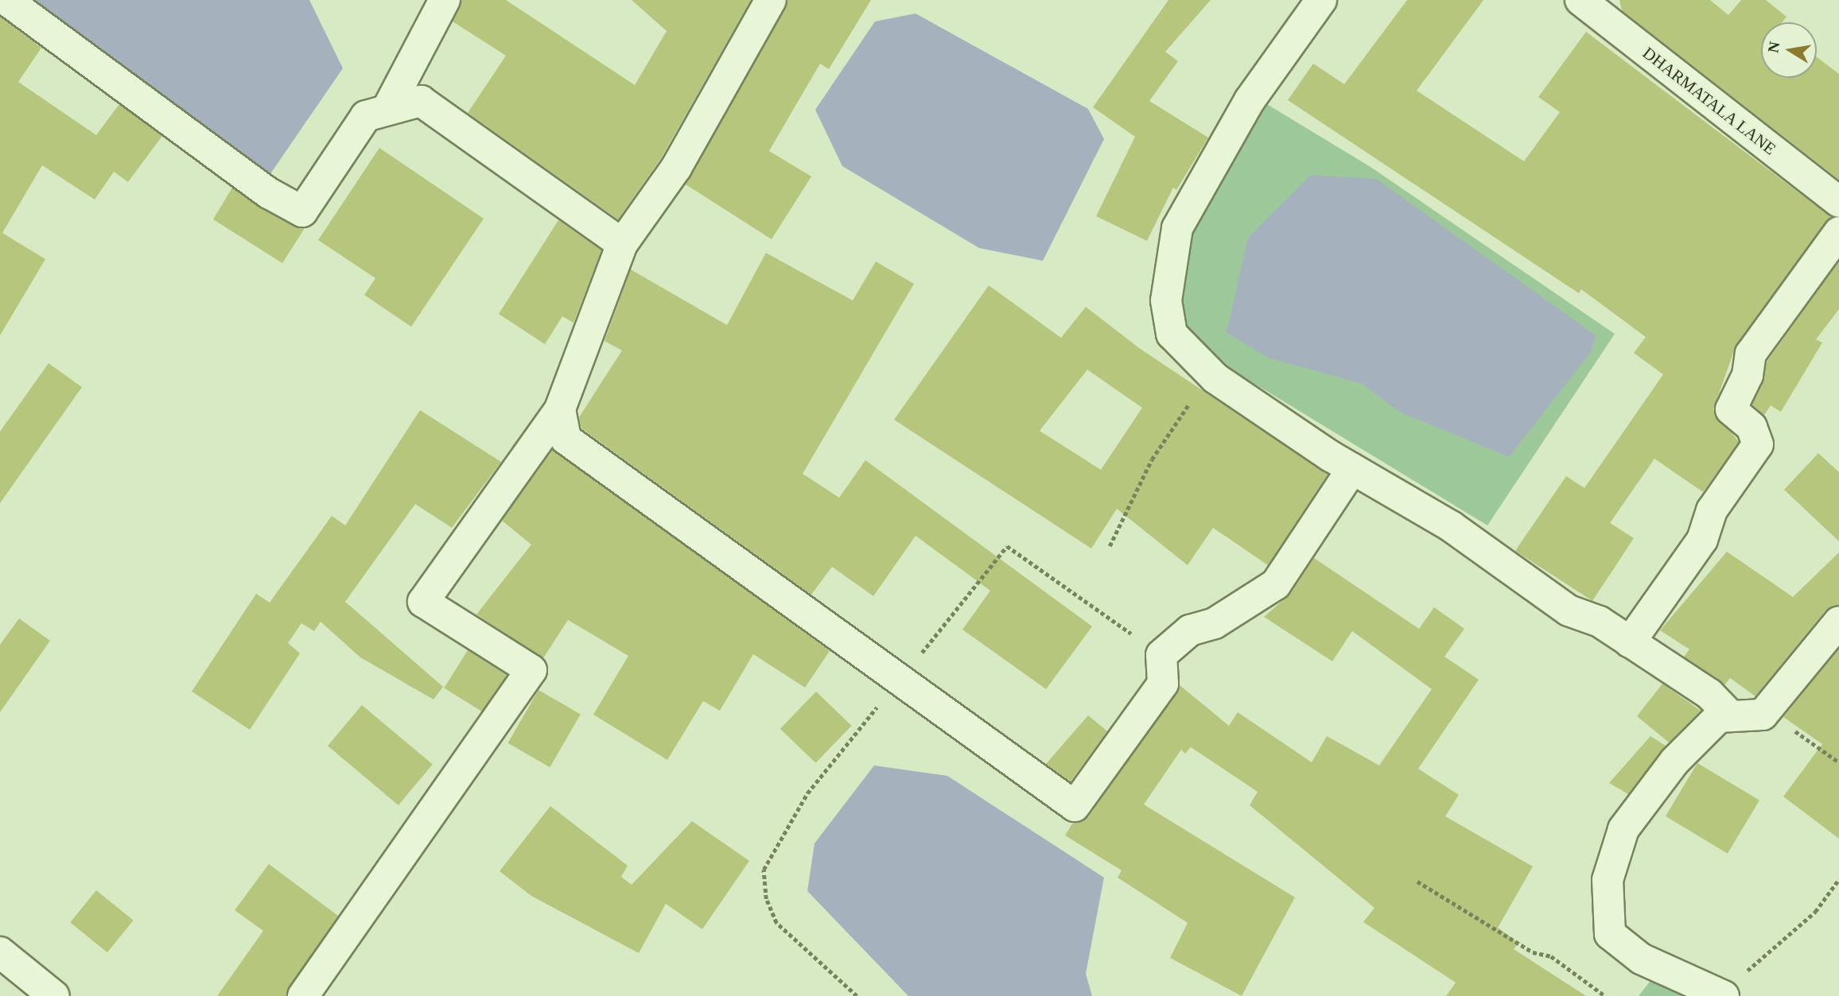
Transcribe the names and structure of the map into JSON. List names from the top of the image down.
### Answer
{
  "streets": {
    "street": ["DHARMATALA LANE"]
  },
  "north": "left"
}
